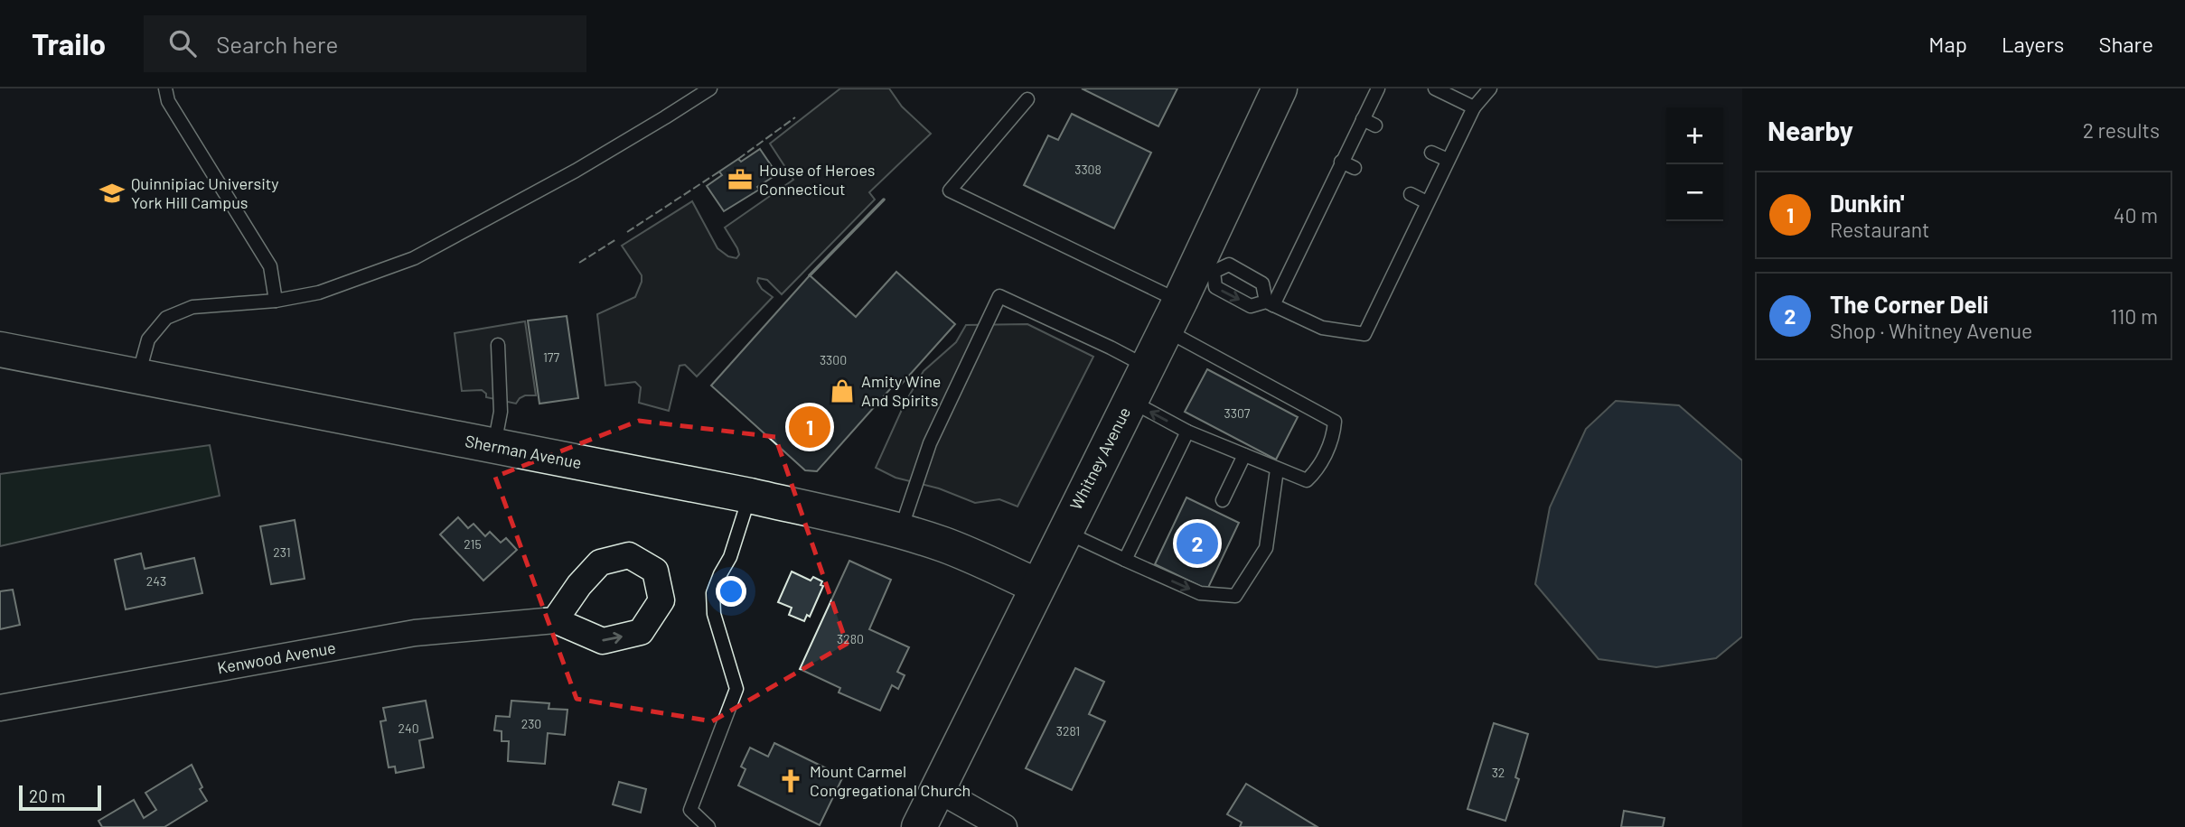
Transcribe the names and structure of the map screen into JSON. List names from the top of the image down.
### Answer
{
  "streets": {
    "main road": ["Sherman Avenue", "Whitney Avenue"],
    "street": ["Kenwood Avenue"]
  },
  "crossings": [
    ["Sherman Avenue", "Whitney Avenue"]
  ],
  "places": {
    "office": ["House of Heroes Connecticut"],
    "school or university": ["Quinnipiac University York Hill Campus"],
    "shop": ["Amity Wine And Spirits"],
    "church": ["Mount Carmel Congregational Church"]
  },
  "house_numbers": [
    "3308",
    "177",
    "3300",
    "3307",
    "215",
    "231",
    "243",
    "3280",
    "230",
    "240",
    "3281",
    "32"
  ],
  "scale_bar": "20 m",
  "page": {
    "header": "Trailo",
    "search": "Search here",
    "nav": ["Map", "Layers", "Share"],
    "heading": ["Nearby", "2 results"],
    "map_buttons": ["+", "−"],
    "list": [
      {
        "mark": "1",
        "name": "Dunkin'",
        "note": "Restaurant",
        "value": "40 m"
      },
      {
        "mark": "2",
        "name": "The Corner Deli",
        "note": "Shop · Whitney Avenue",
        "value": "110 m"
      }
    ],
    "pins": ["1", "2"],
    "scale": "20 m"
  }
}
